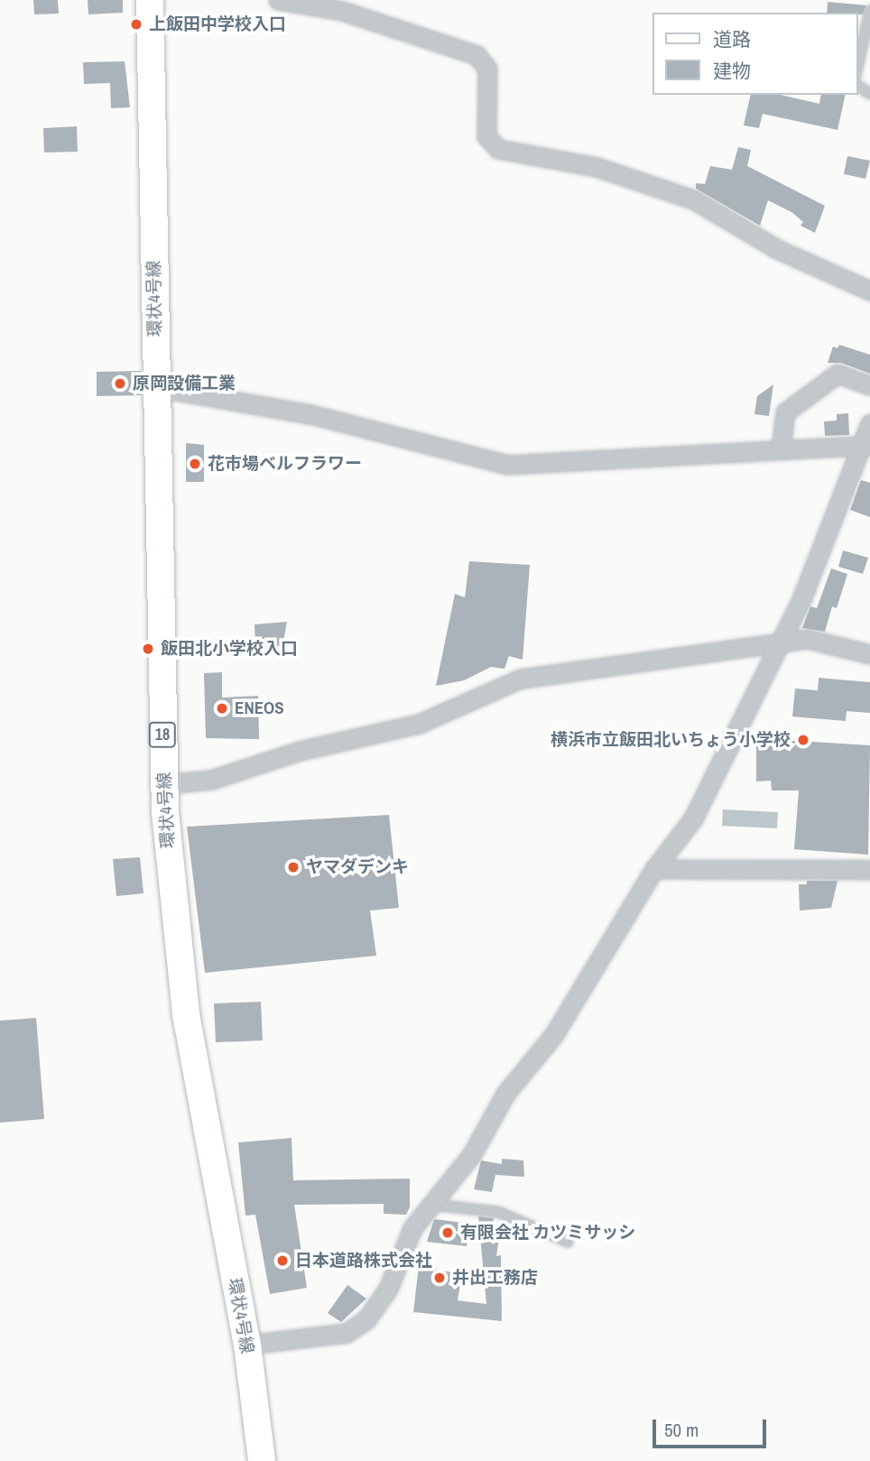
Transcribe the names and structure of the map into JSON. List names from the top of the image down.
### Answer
{
  "streets": {
    "main road": ["環状4号線", "18"]
  },
  "places": [
    "上飯田中学校入口",
    "原岡設備工業",
    "花市場ベルフラワー",
    "飯田北小学校入口",
    "ENEOS",
    "横浜市立飯田北いちょう小学校",
    "ヤマダデンキ",
    "有限会社 カツミサッシ",
    "日本道路株式会社",
    "井出工務店"
  ],
  "legend": ["道路", "建物"],
  "scale_bar": "50 m"
}
